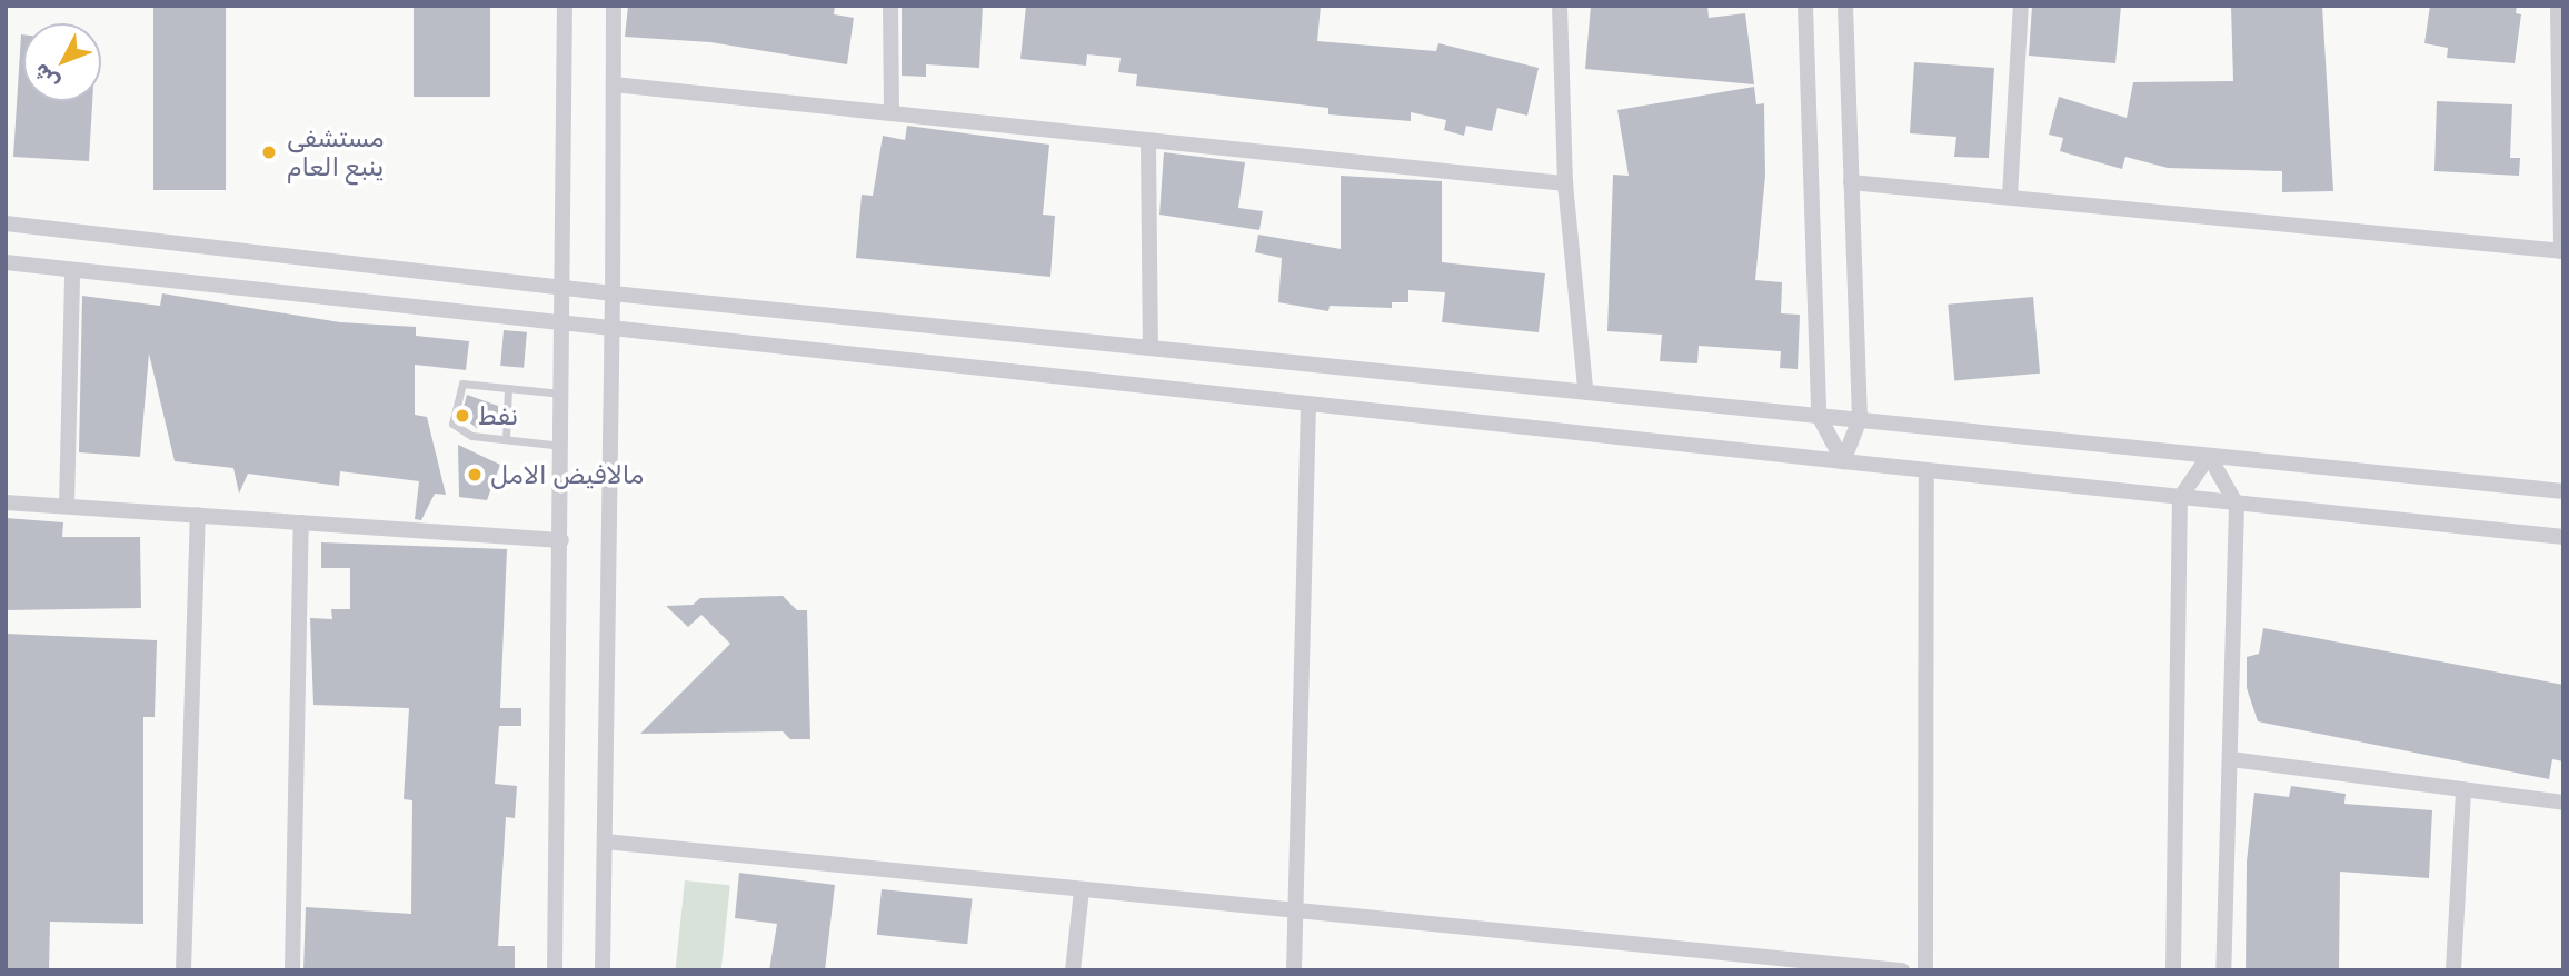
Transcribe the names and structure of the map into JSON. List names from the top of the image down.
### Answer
{
  "places": ["مستشفى ينبع العام", "نفط", "مالافيض الامل"],
  "north": "bottom left"
}
